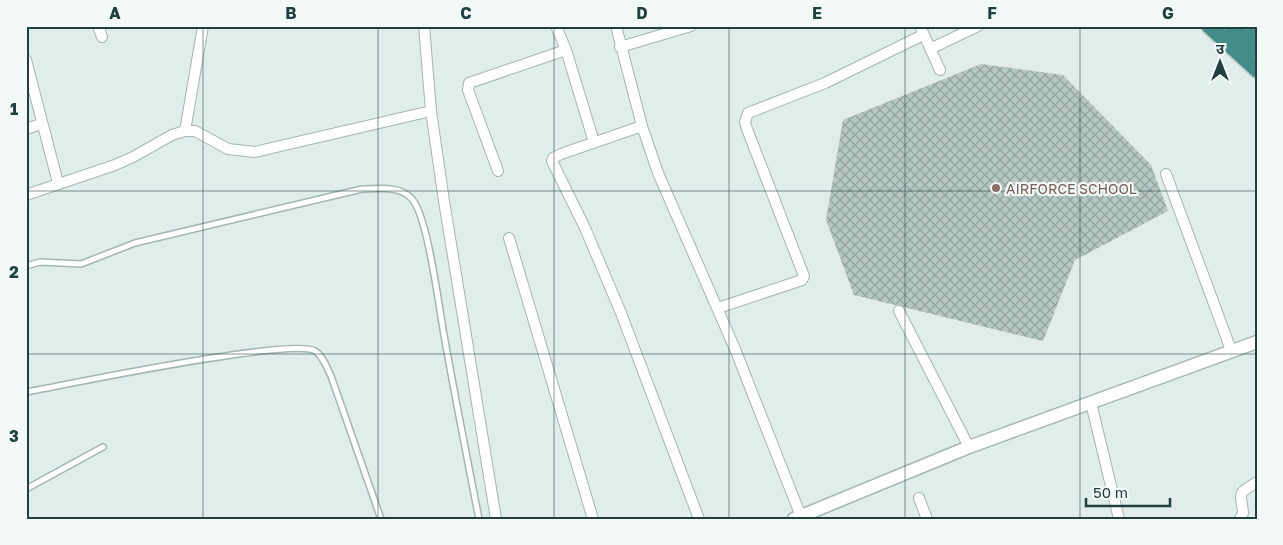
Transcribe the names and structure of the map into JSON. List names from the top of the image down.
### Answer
{
  "places": ["AIRFORCE SCHOOL"],
  "scale_bar": "50 m",
  "north": "top",
  "grid": {
    "columns": [
      "A",
      "B",
      "C",
      "D",
      "E",
      "F",
      "G"
    ],
    "rows": ["1", "2", "3"]
  }
}
